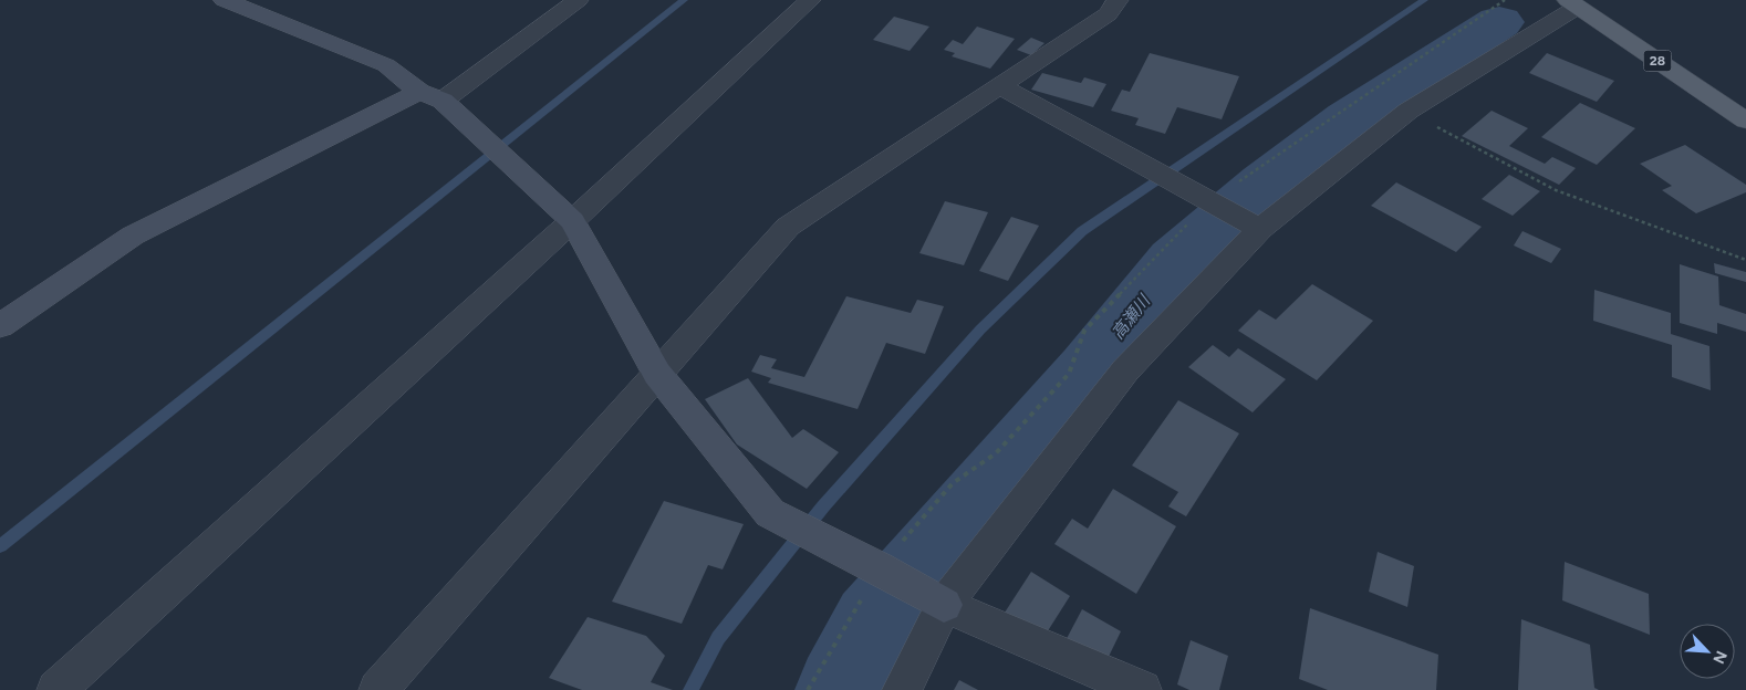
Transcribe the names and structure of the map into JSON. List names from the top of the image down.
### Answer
{
  "streets": {
    "main road": ["28"]
  },
  "water": ["高瀬川"],
  "north": "bottom right"
}
